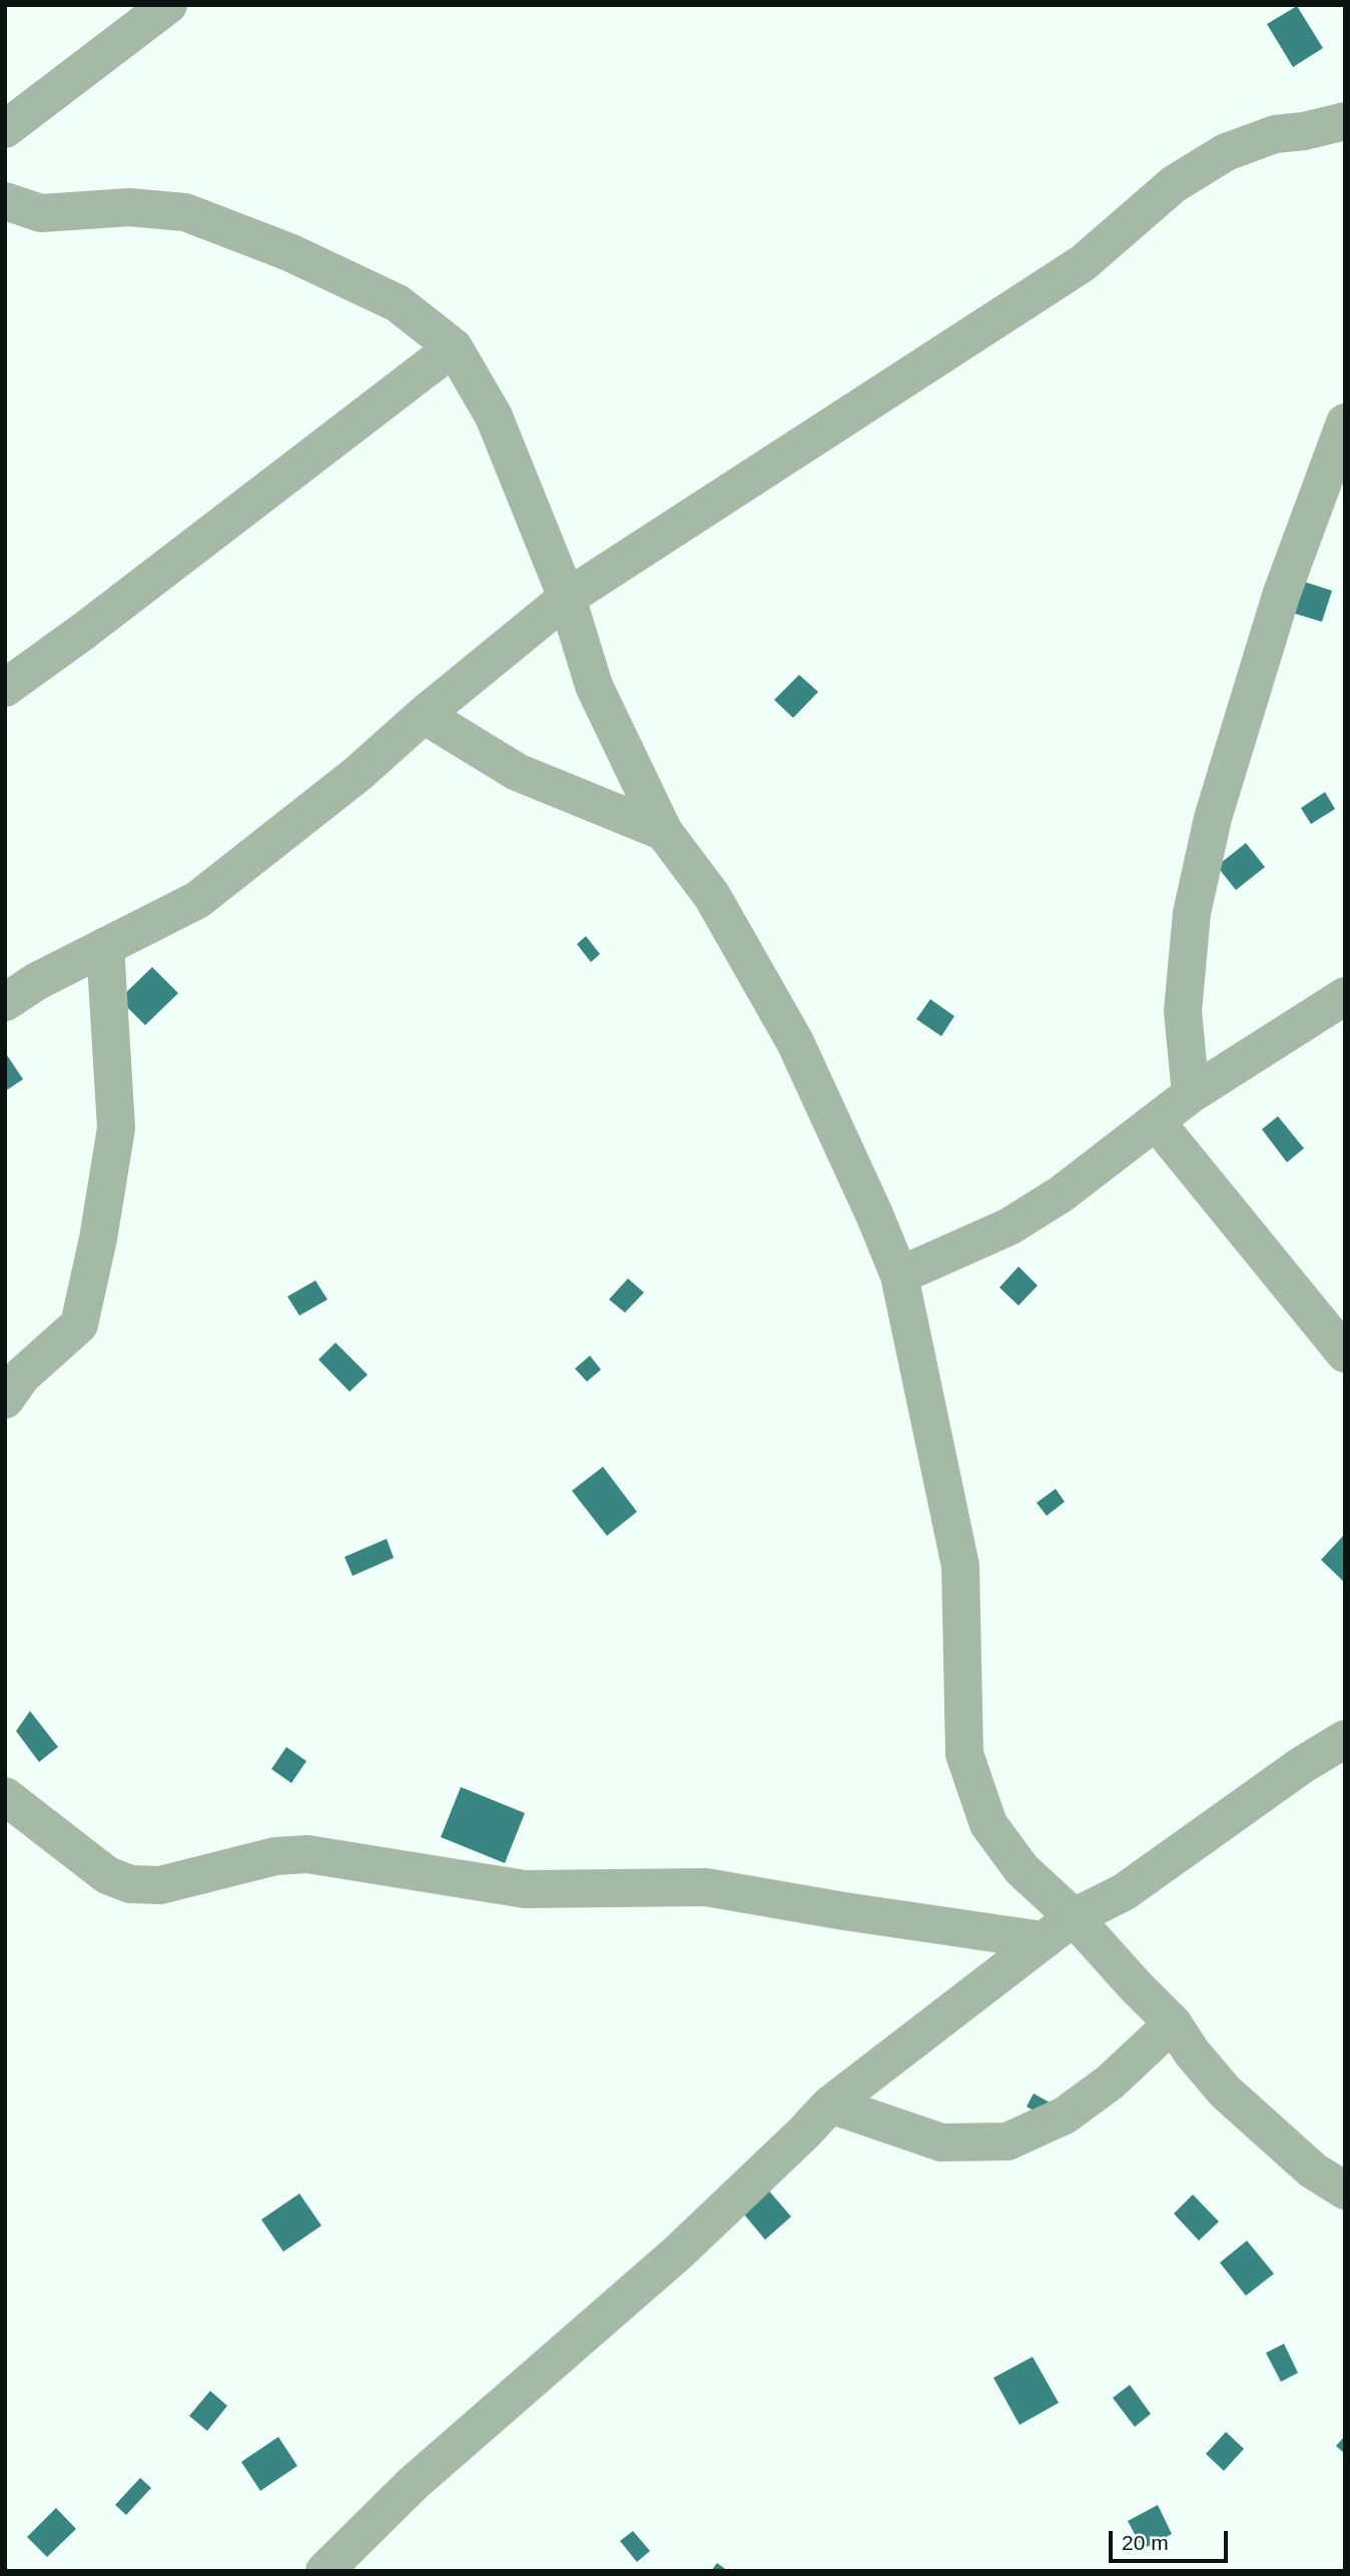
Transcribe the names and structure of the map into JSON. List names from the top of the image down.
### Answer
{
  "scale_bar": "20 m"
}
